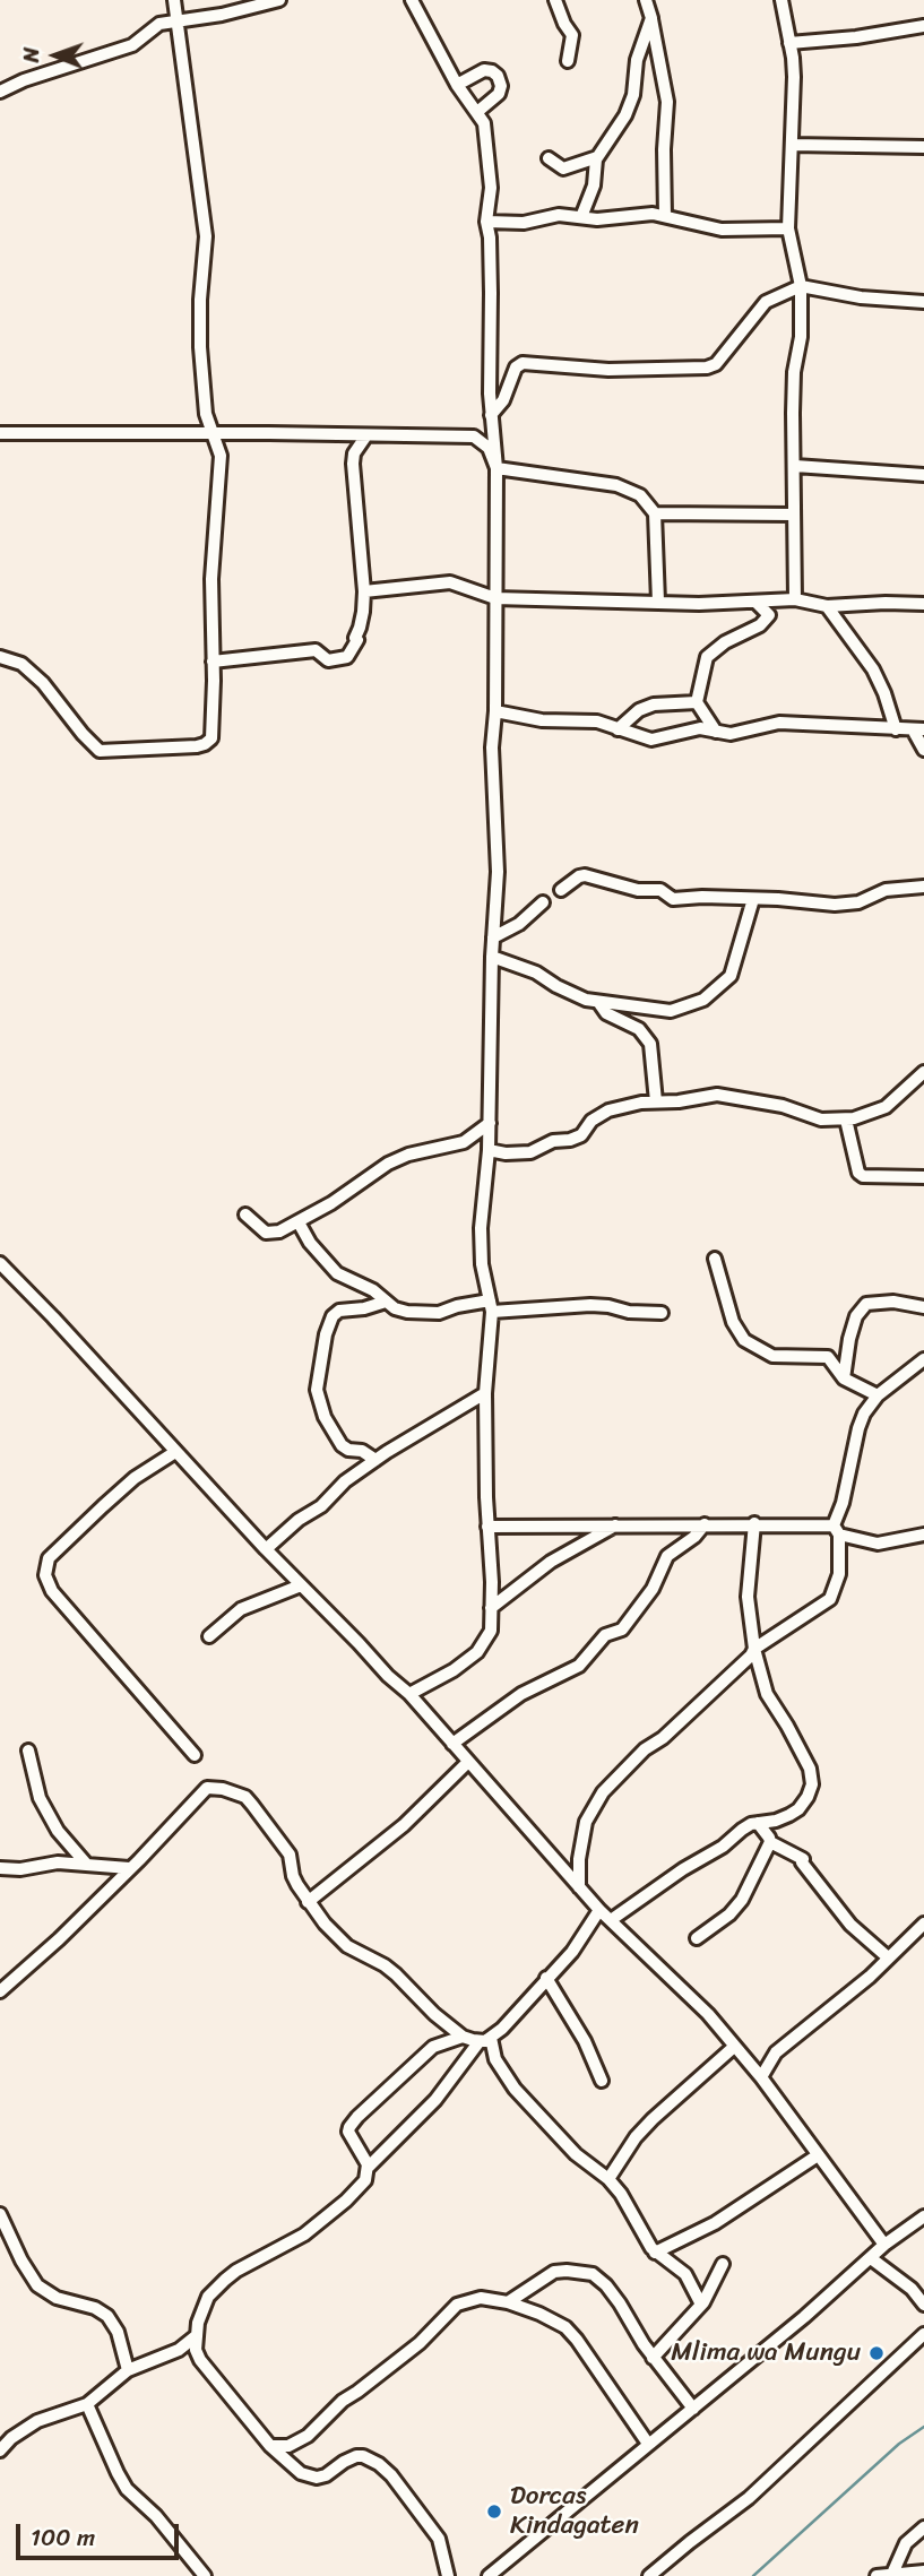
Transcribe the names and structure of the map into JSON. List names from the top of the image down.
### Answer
{
  "places": ["Mlima wa Mungu", "Dorcas Kindagaten"],
  "scale_bar": "100 m",
  "north": "left"
}
